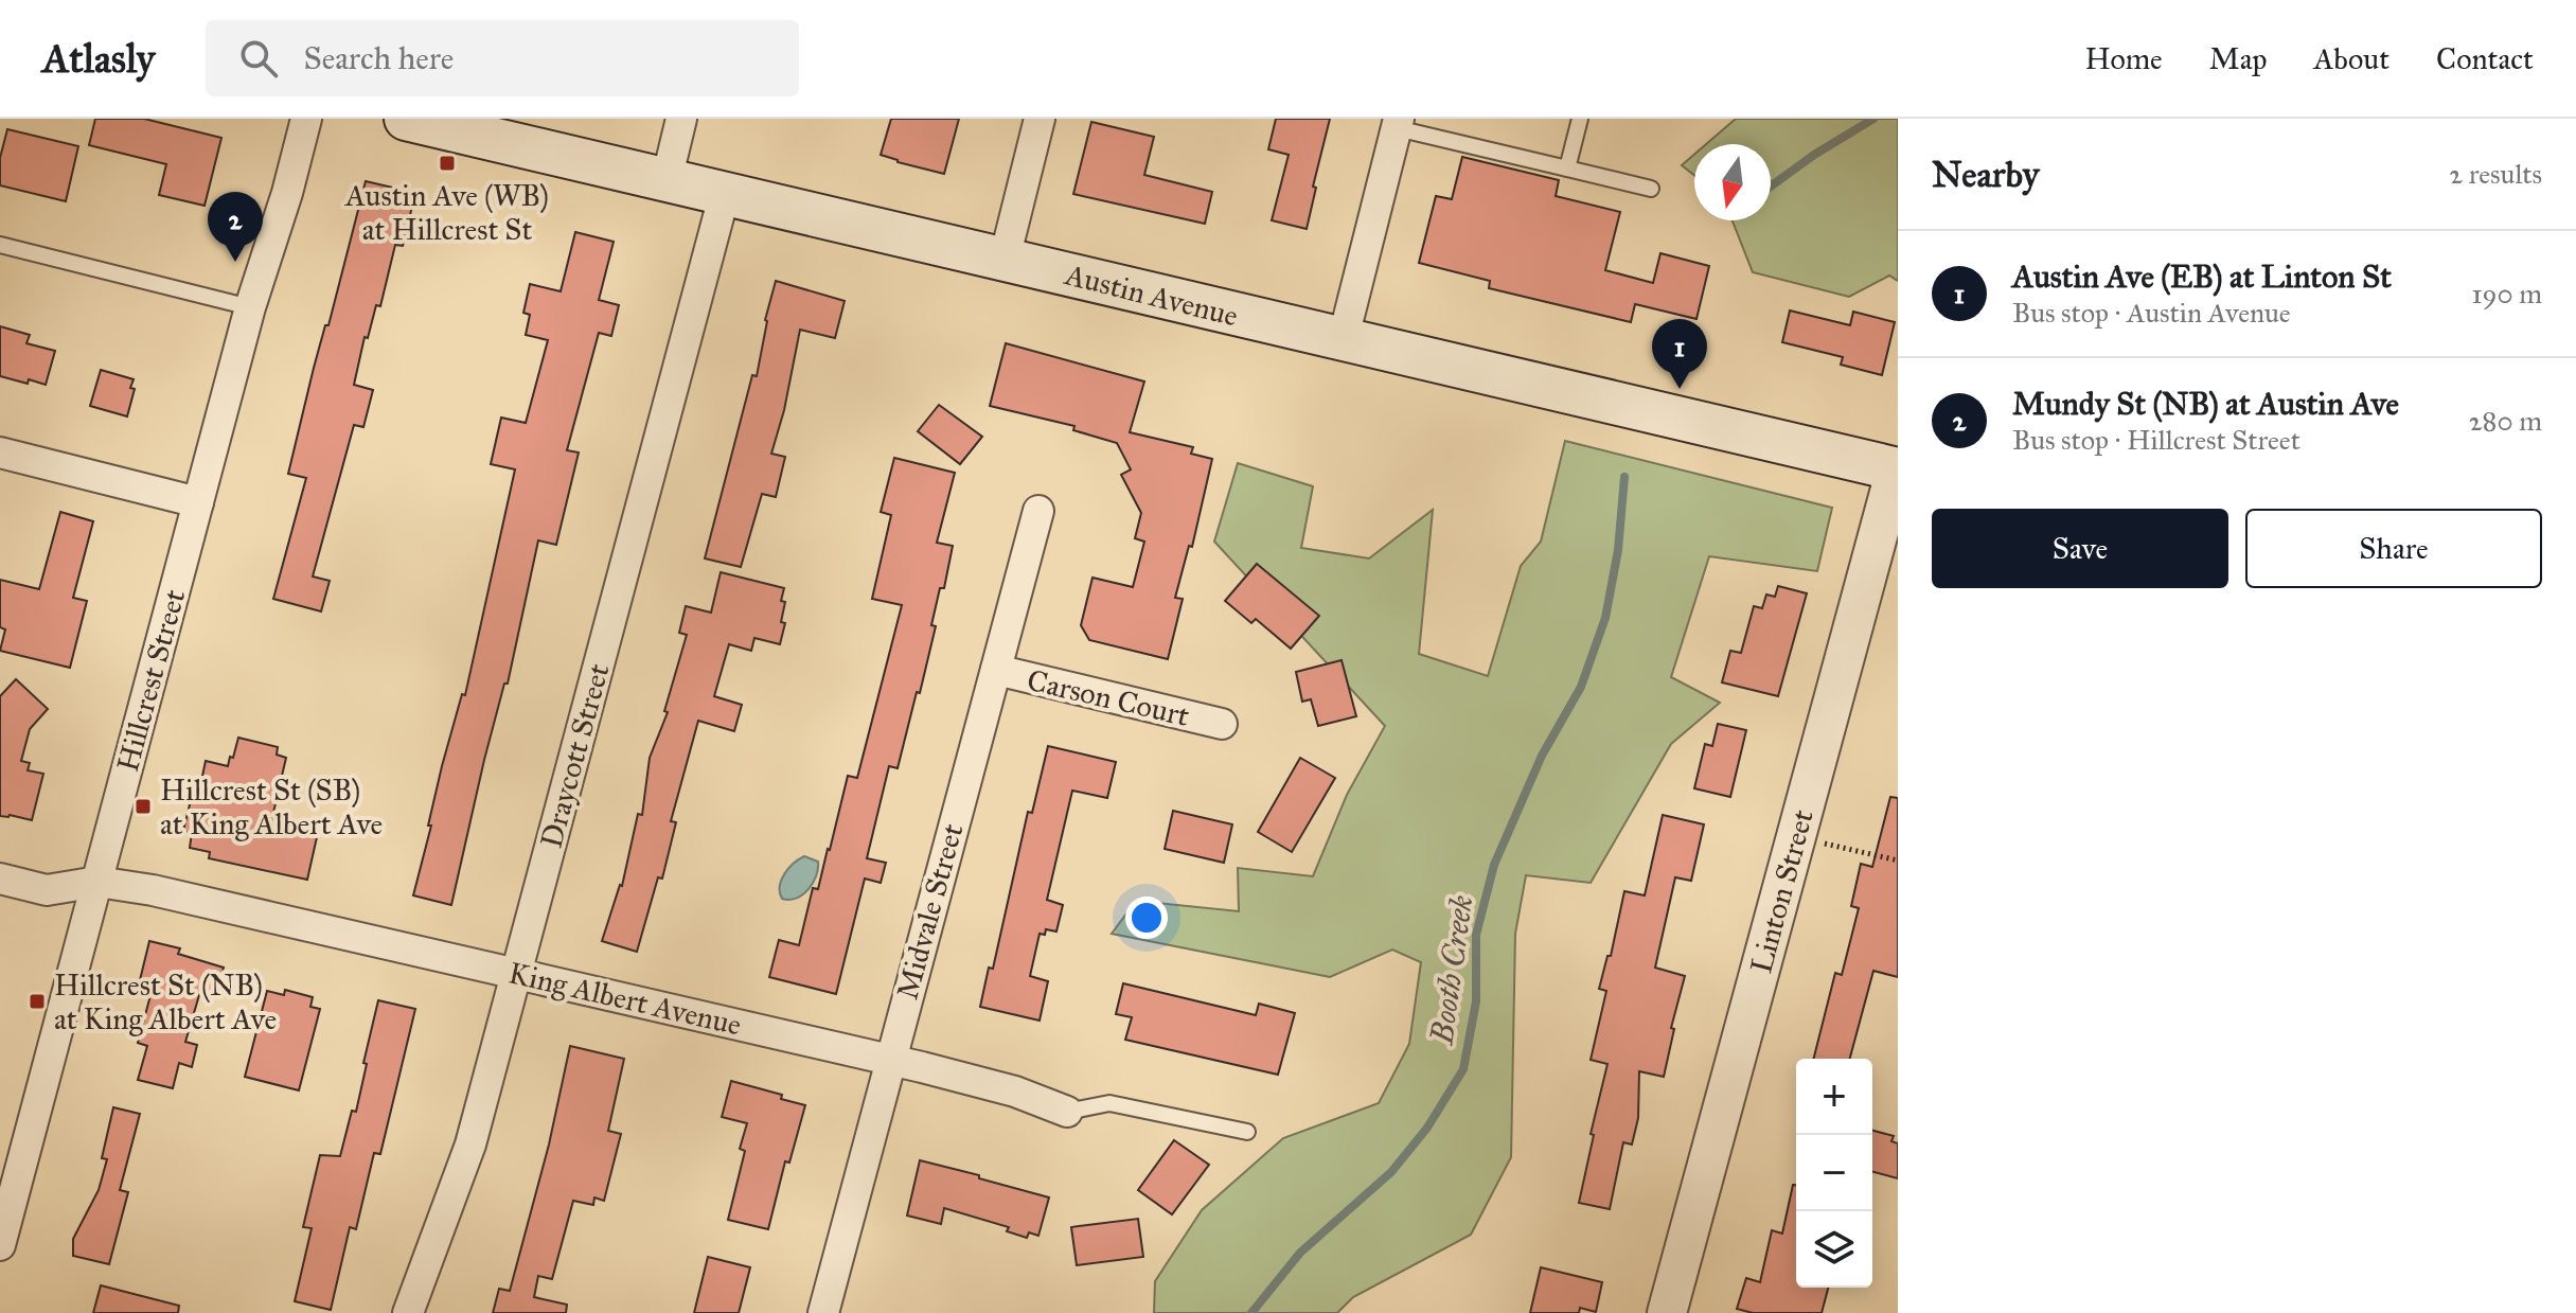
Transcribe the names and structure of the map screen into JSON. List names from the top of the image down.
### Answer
{
  "streets": {
    "main road": ["Austin Avenue"],
    "street": [
      "Hillcrest Street",
      "Carson Court",
      "Draycott Street",
      "Linton Street",
      "Midvale Street",
      "King Albert Avenue"
    ]
  },
  "crossings": [
    ["Austin Avenue", "Draycott Street"],
    ["Austin Avenue", "Linton Street"],
    ["Hillcrest Street", "King Albert Avenue"],
    ["Carson Court", "Midvale Street"],
    ["Draycott Street", "King Albert Avenue"],
    ["Midvale Street", "King Albert Avenue"]
  ],
  "water": ["Booth Creek"],
  "places": {
    "transit": ["Austin Ave (WB) at Hillcrest St", "Hillcrest St (SB) at King Albert Ave", "Hillcrest St (NB) at King Albert Ave"]
  },
  "north": "bottom",
  "page": {
    "header": "Atlasly",
    "search": "Search here",
    "nav": [
      "Home",
      "Map",
      "About",
      "Contact"
    ],
    "heading": ["Nearby", "2 results"],
    "pins": ["2", "1"],
    "list": [
      {
        "mark": "1",
        "name": "Austin Ave (EB) at Linton St",
        "note": "Bus stop · Austin Avenue",
        "value": "190 m"
      },
      {
        "mark": "2",
        "name": "Mundy St (NB) at Austin Ave",
        "note": "Bus stop · Hillcrest Street",
        "value": "280 m"
      }
    ],
    "buttons": ["Save", "Share"],
    "map_buttons": ["+", "−"]
  }
}
